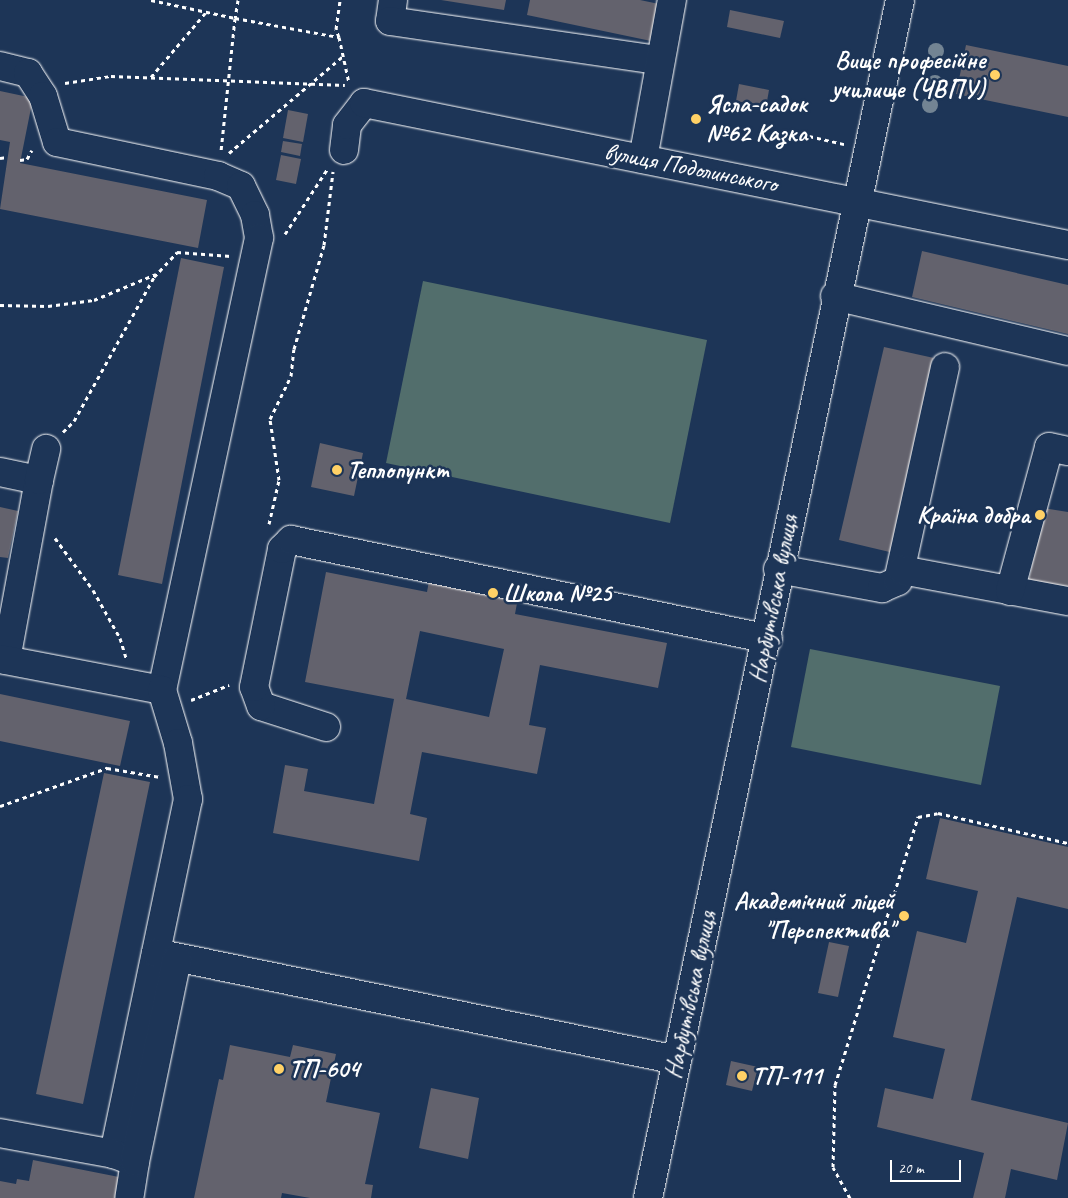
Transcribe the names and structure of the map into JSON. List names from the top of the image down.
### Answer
{
  "streets": {
    "street": ["вулиця Подолинського", "Нарбутівська вулиця"]
  },
  "crossings": [
    ["вулиця Подолинського", "Нарбутівська вулиця"]
  ],
  "places": [
    "Вище професійне училище (ЧВПУ)",
    "Ясла-садок №62 Казка",
    "Теплопункт",
    "Країна добра",
    "Школа №25",
    "Академічний ліцей \"Перспектива\"",
    "ТП-604",
    "ТП-111"
  ],
  "scale_bar": "20 m"
}
